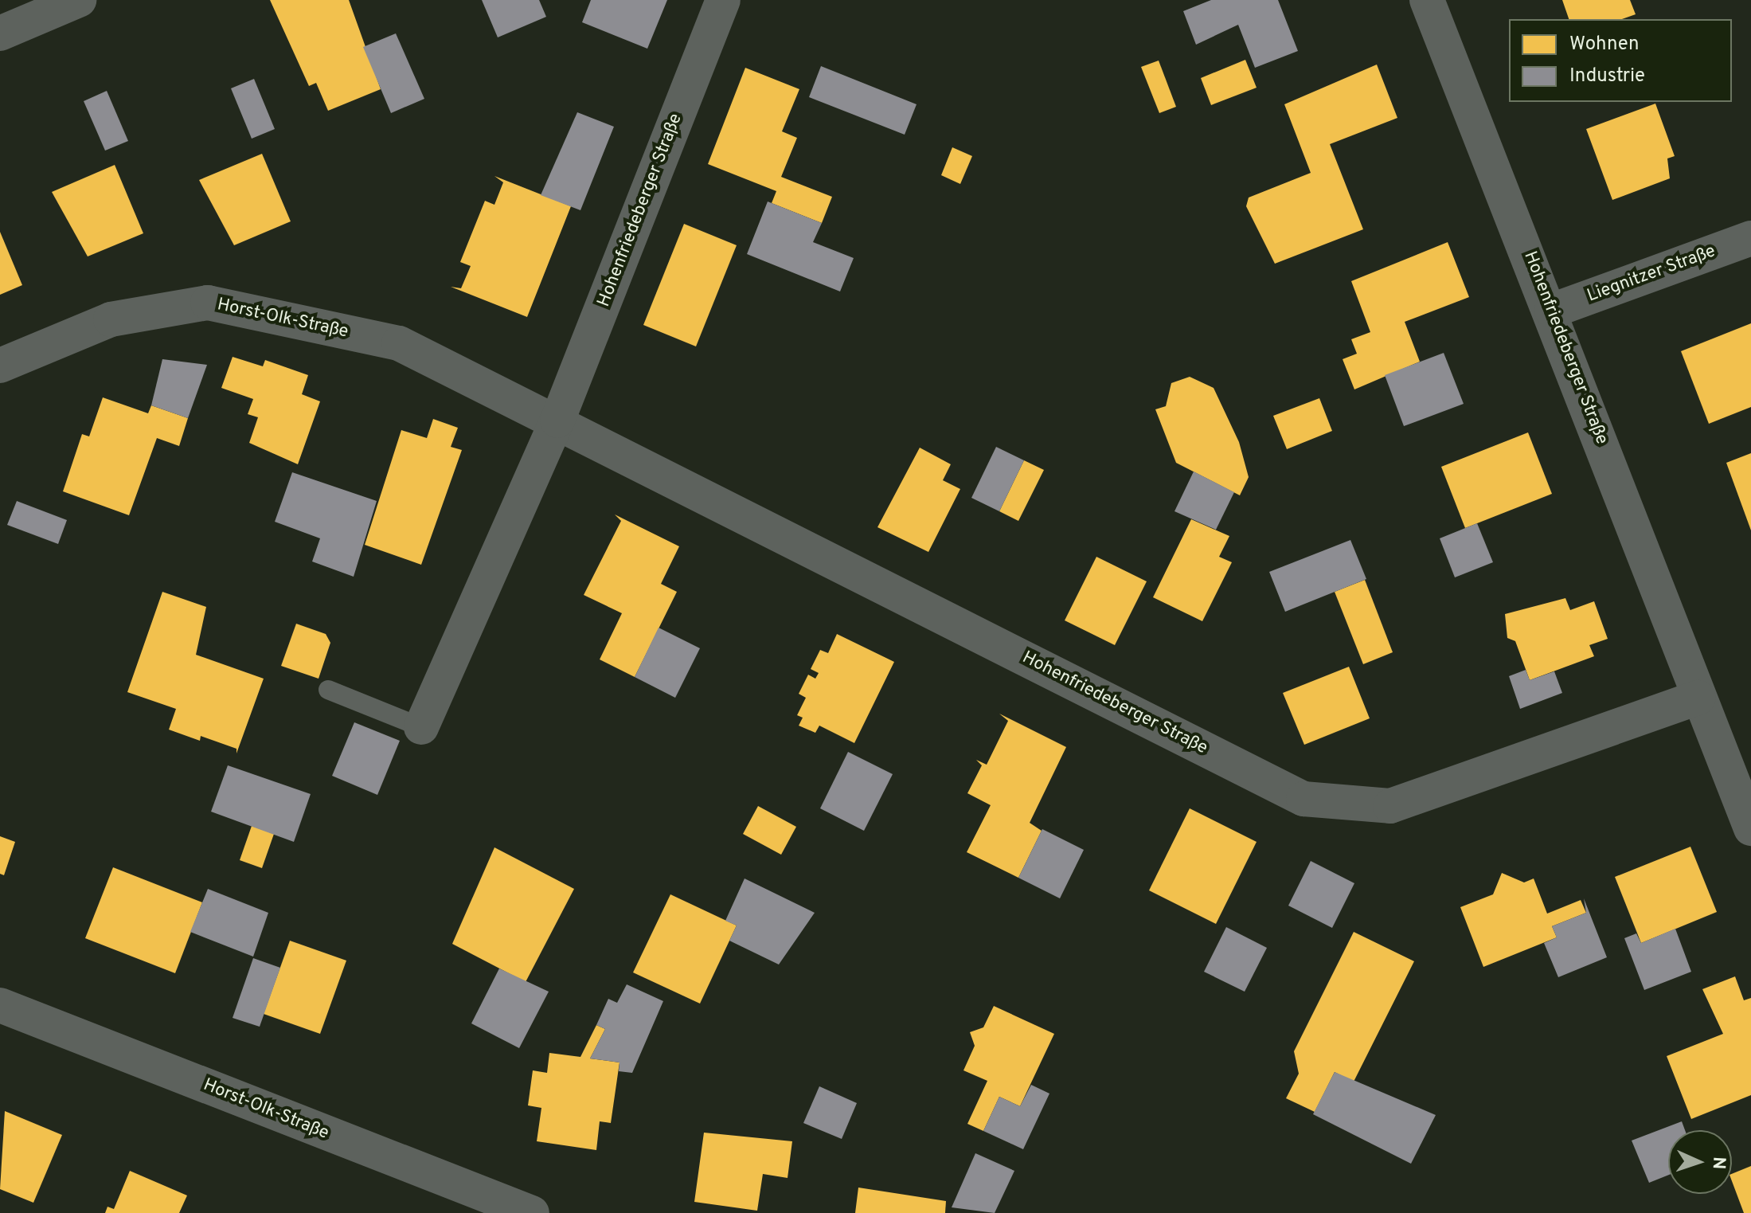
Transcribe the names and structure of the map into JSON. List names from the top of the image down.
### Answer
{
  "streets": {
    "street": ["Hohenfriedeberger Straße", "Liegnitzer Straße", "Horst-Olk-Straße"]
  },
  "crossings": [
    ["Hohenfriedeberger Straße", "Liegnitzer Straße"],
    ["Hohenfriedeberger Straße", "Horst-Olk-Straße"]
  ],
  "legend": ["Wohnen", "Industrie"],
  "north": "right"
}
